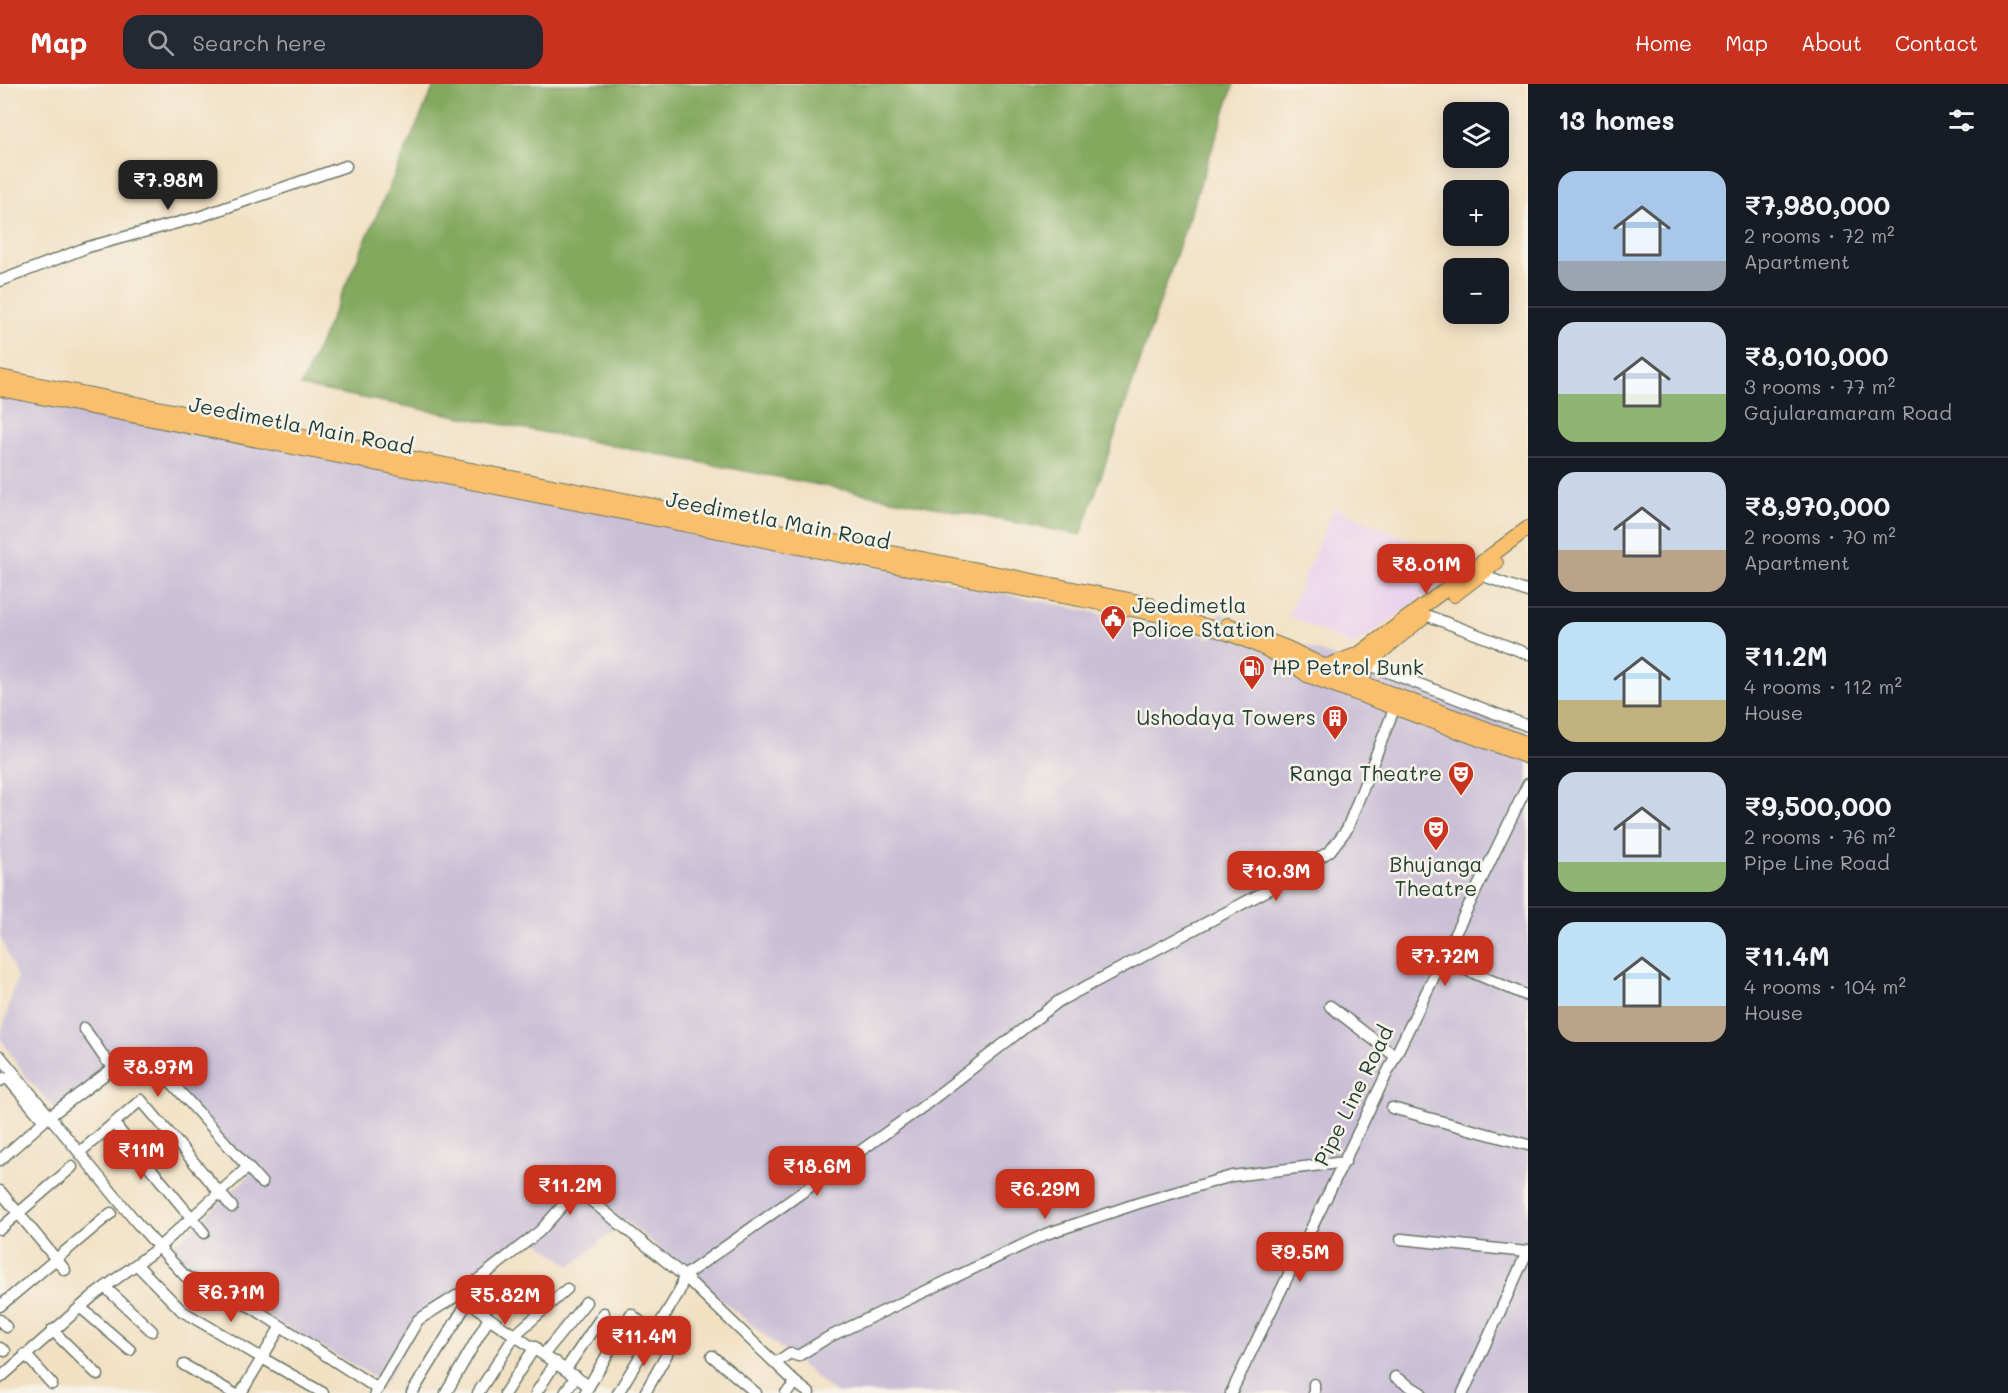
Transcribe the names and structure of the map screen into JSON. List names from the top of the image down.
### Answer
{
  "streets": {
    "main road": ["Jeedimetla Main Road"],
    "street": ["Pipe Line Road"]
  },
  "places": {
    "public building": ["Jeedimetla Police Station"],
    "fuel station": ["HP Petrol Bunk"],
    "building": ["Ushodaya Towers"],
    "theatre": ["Ranga Theatre", "Bhujanga Theatre"]
  },
  "page": {
    "header": "Map",
    "search": "Search here",
    "nav": [
      "Home",
      "Map",
      "About",
      "Contact"
    ],
    "heading": "13 homes",
    "map_buttons": ["+", "−"],
    "list": [
      {
        "name": "₹7,980,000",
        "note": "2 rooms · 72 m² · Apartment"
      },
      {
        "name": "₹8,010,000",
        "note": "3 rooms · 77 m² · Gajularamaram Road"
      },
      {
        "name": "₹8,970,000",
        "note": "2 rooms · 70 m² · Apartment"
      },
      {
        "name": "₹11.2M",
        "note": "4 rooms · 112 m² · House"
      },
      {
        "name": "₹9,500,000",
        "note": "2 rooms · 76 m² · Pipe Line Road"
      },
      {
        "name": "₹11.4M",
        "note": "4 rooms · 104 m² · House"
      }
    ],
    "price": [
      "₹7.98M",
      "₹8.01M",
      "₹10.3M",
      "₹7.72M",
      "₹8.97M",
      "₹11M",
      "₹18.6M",
      "₹11.2M",
      "₹6.29M",
      "₹9.5M",
      "₹6.71M",
      "₹5.82M",
      "₹11.4M"
    ]
  }
}
